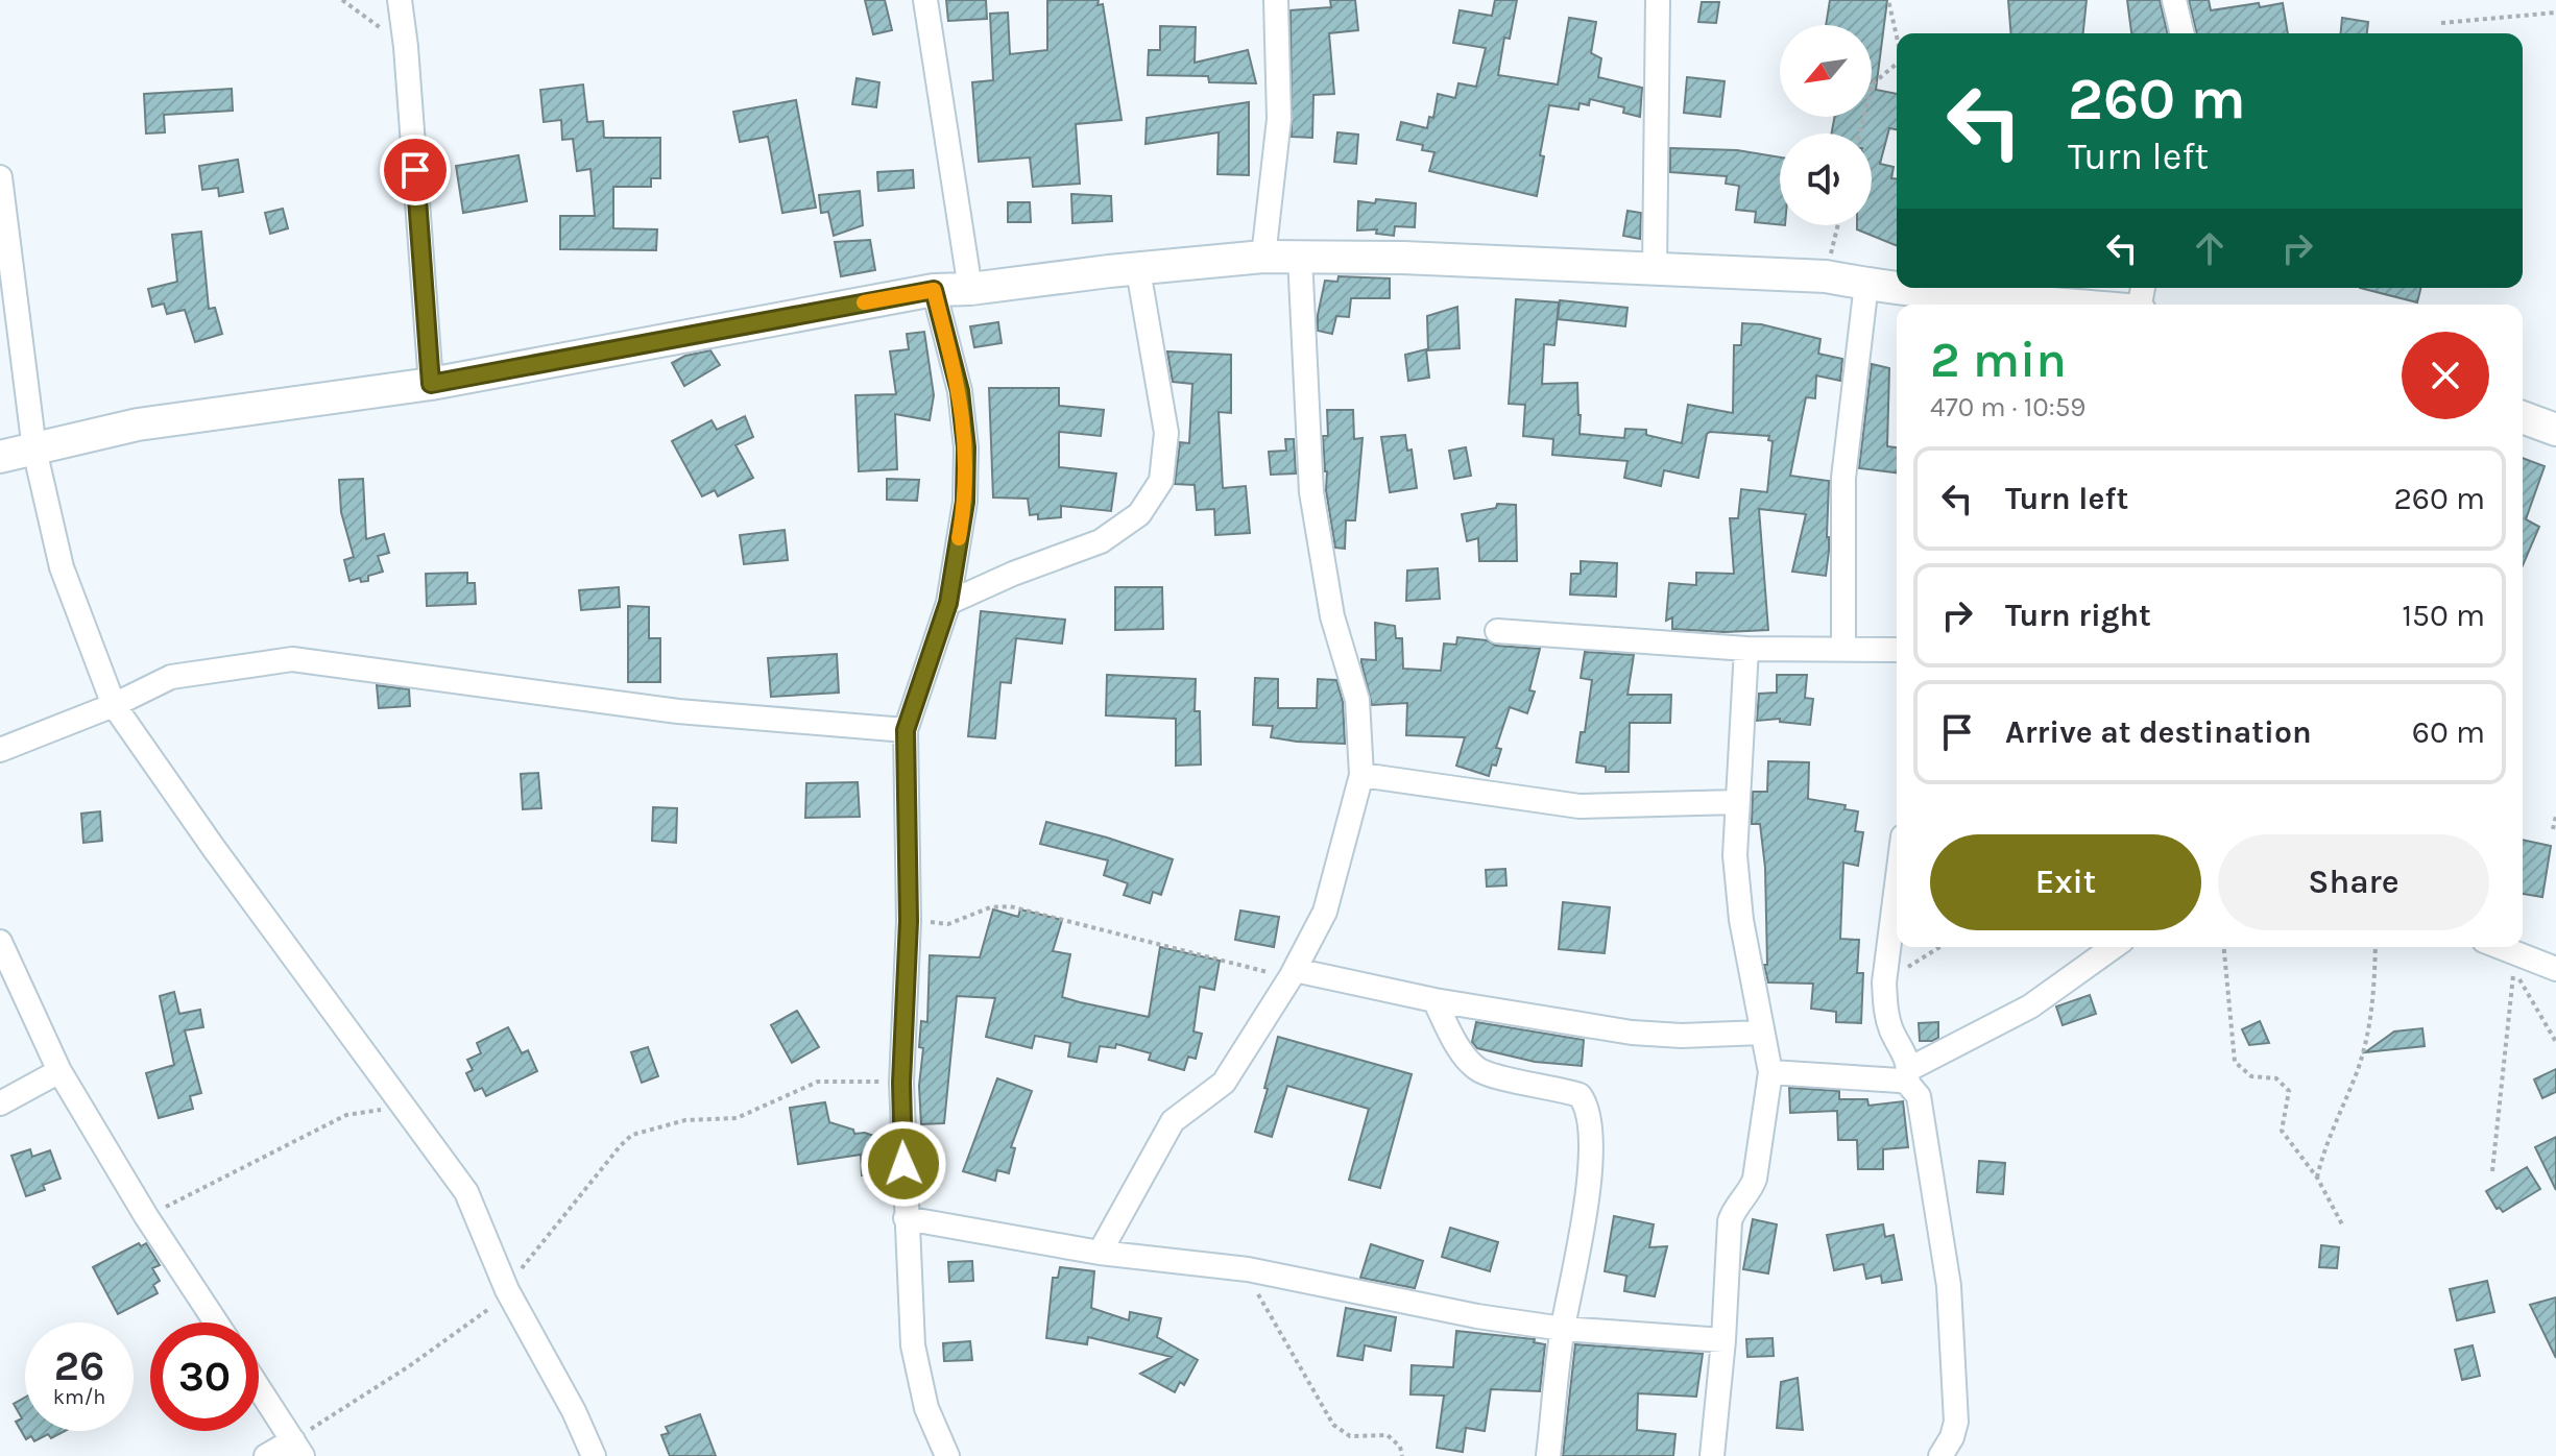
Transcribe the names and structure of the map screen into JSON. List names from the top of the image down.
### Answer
{
  "north": "bottom left",
  "page": {
    "turn": ["260 m", "Turn left"],
    "heading": ["2 min", "470 m · 10:59"],
    "list": [
      {
        "name": "Turn left",
        "value": "260 m"
      },
      {
        "name": "Turn right",
        "value": "150 m"
      },
      {
        "name": "Arrive at destination",
        "value": "60 m"
      }
    ],
    "buttons": ["Exit", "Share"],
    "speed": "26 km/h",
    "limit": "30"
  }
}
